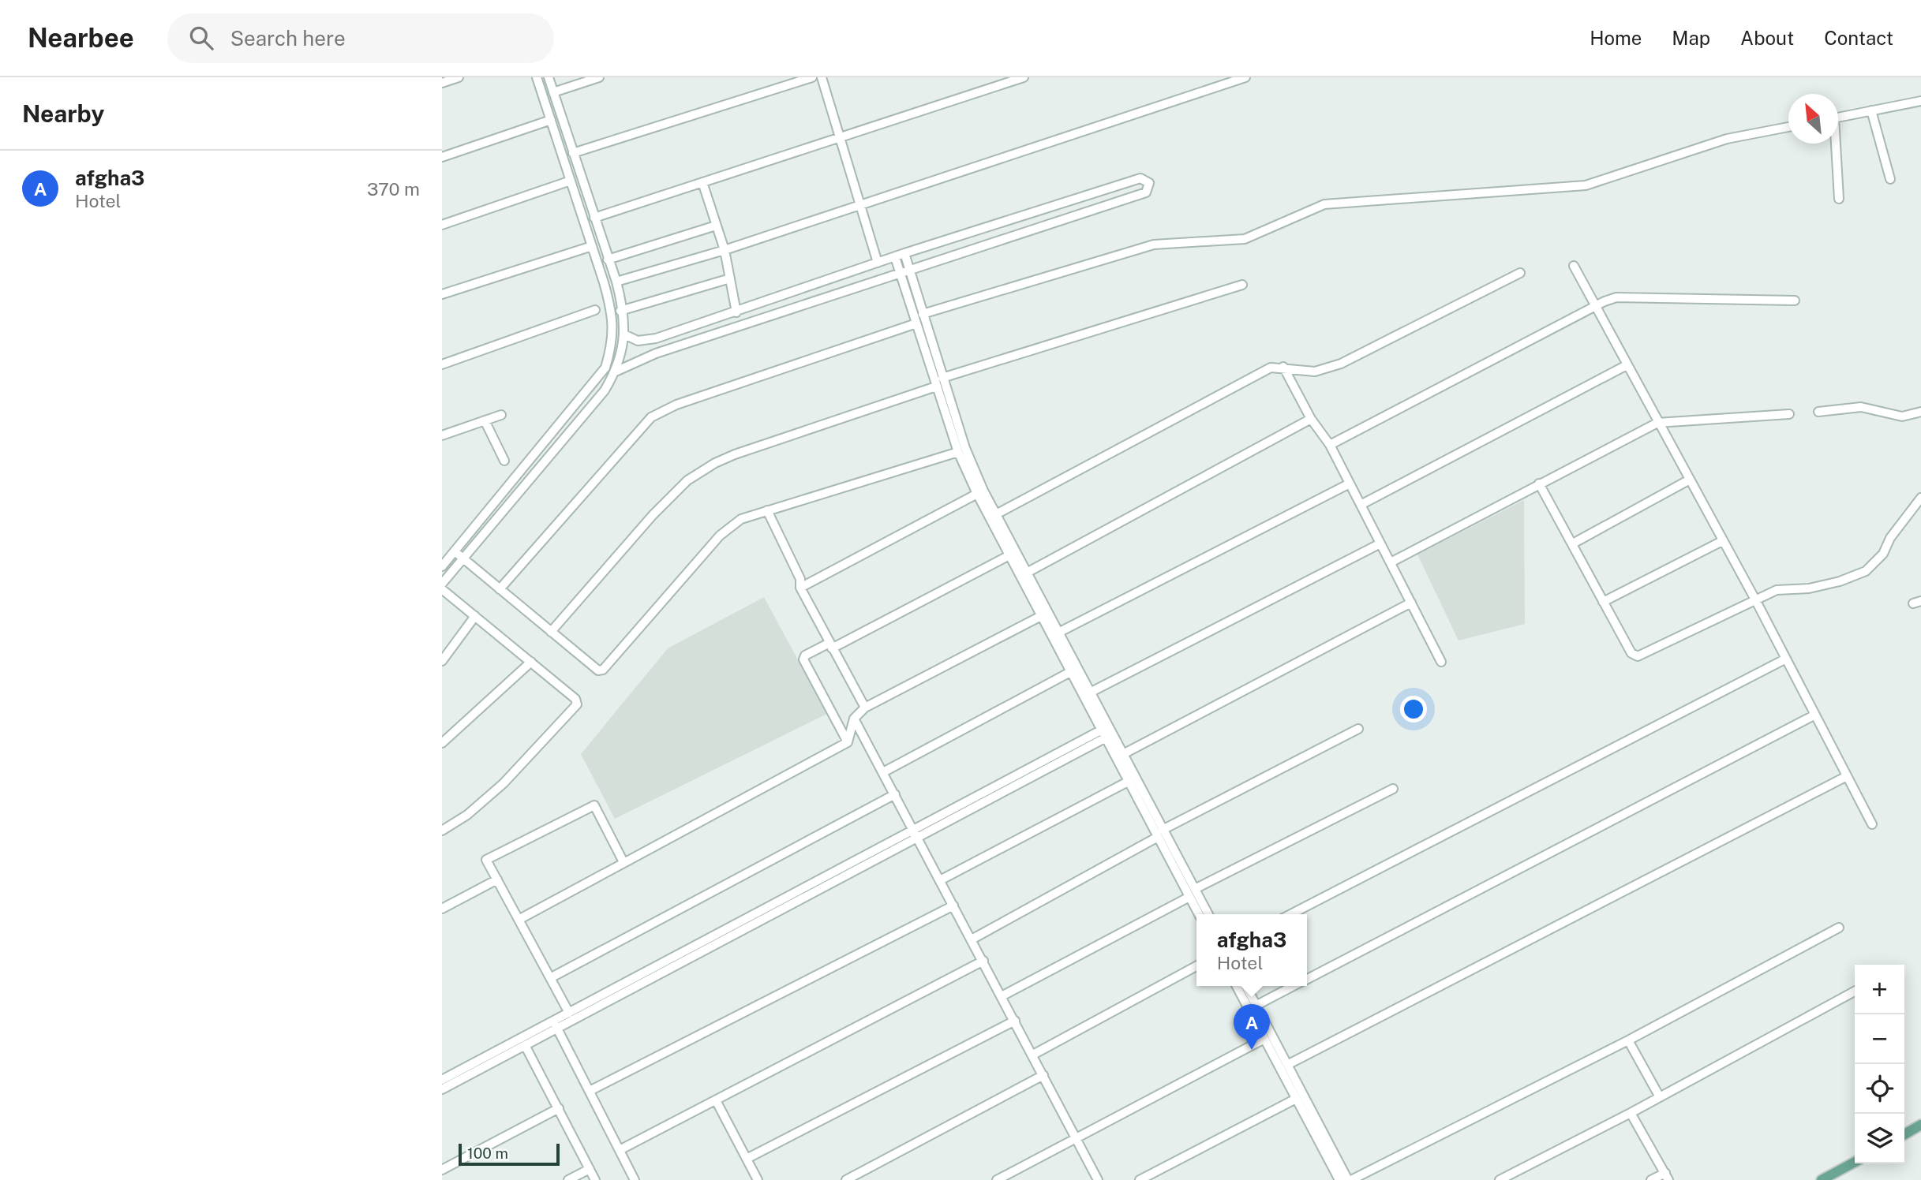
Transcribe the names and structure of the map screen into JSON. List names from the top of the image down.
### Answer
{
  "scale_bar": "100 m",
  "north": "top left",
  "page": {
    "header": "Nearbee",
    "search": "Search here",
    "nav": [
      "Home",
      "Map",
      "About",
      "Contact"
    ],
    "heading": "Nearby",
    "list": [
      {
        "mark": "A",
        "name": "afgha3",
        "note": "Hotel",
        "value": "370 m"
      }
    ],
    "popup": ["afgha3", "Hotel"],
    "map_buttons": ["+", "−"],
    "pins": "A",
    "scale": "100 m"
  }
}
